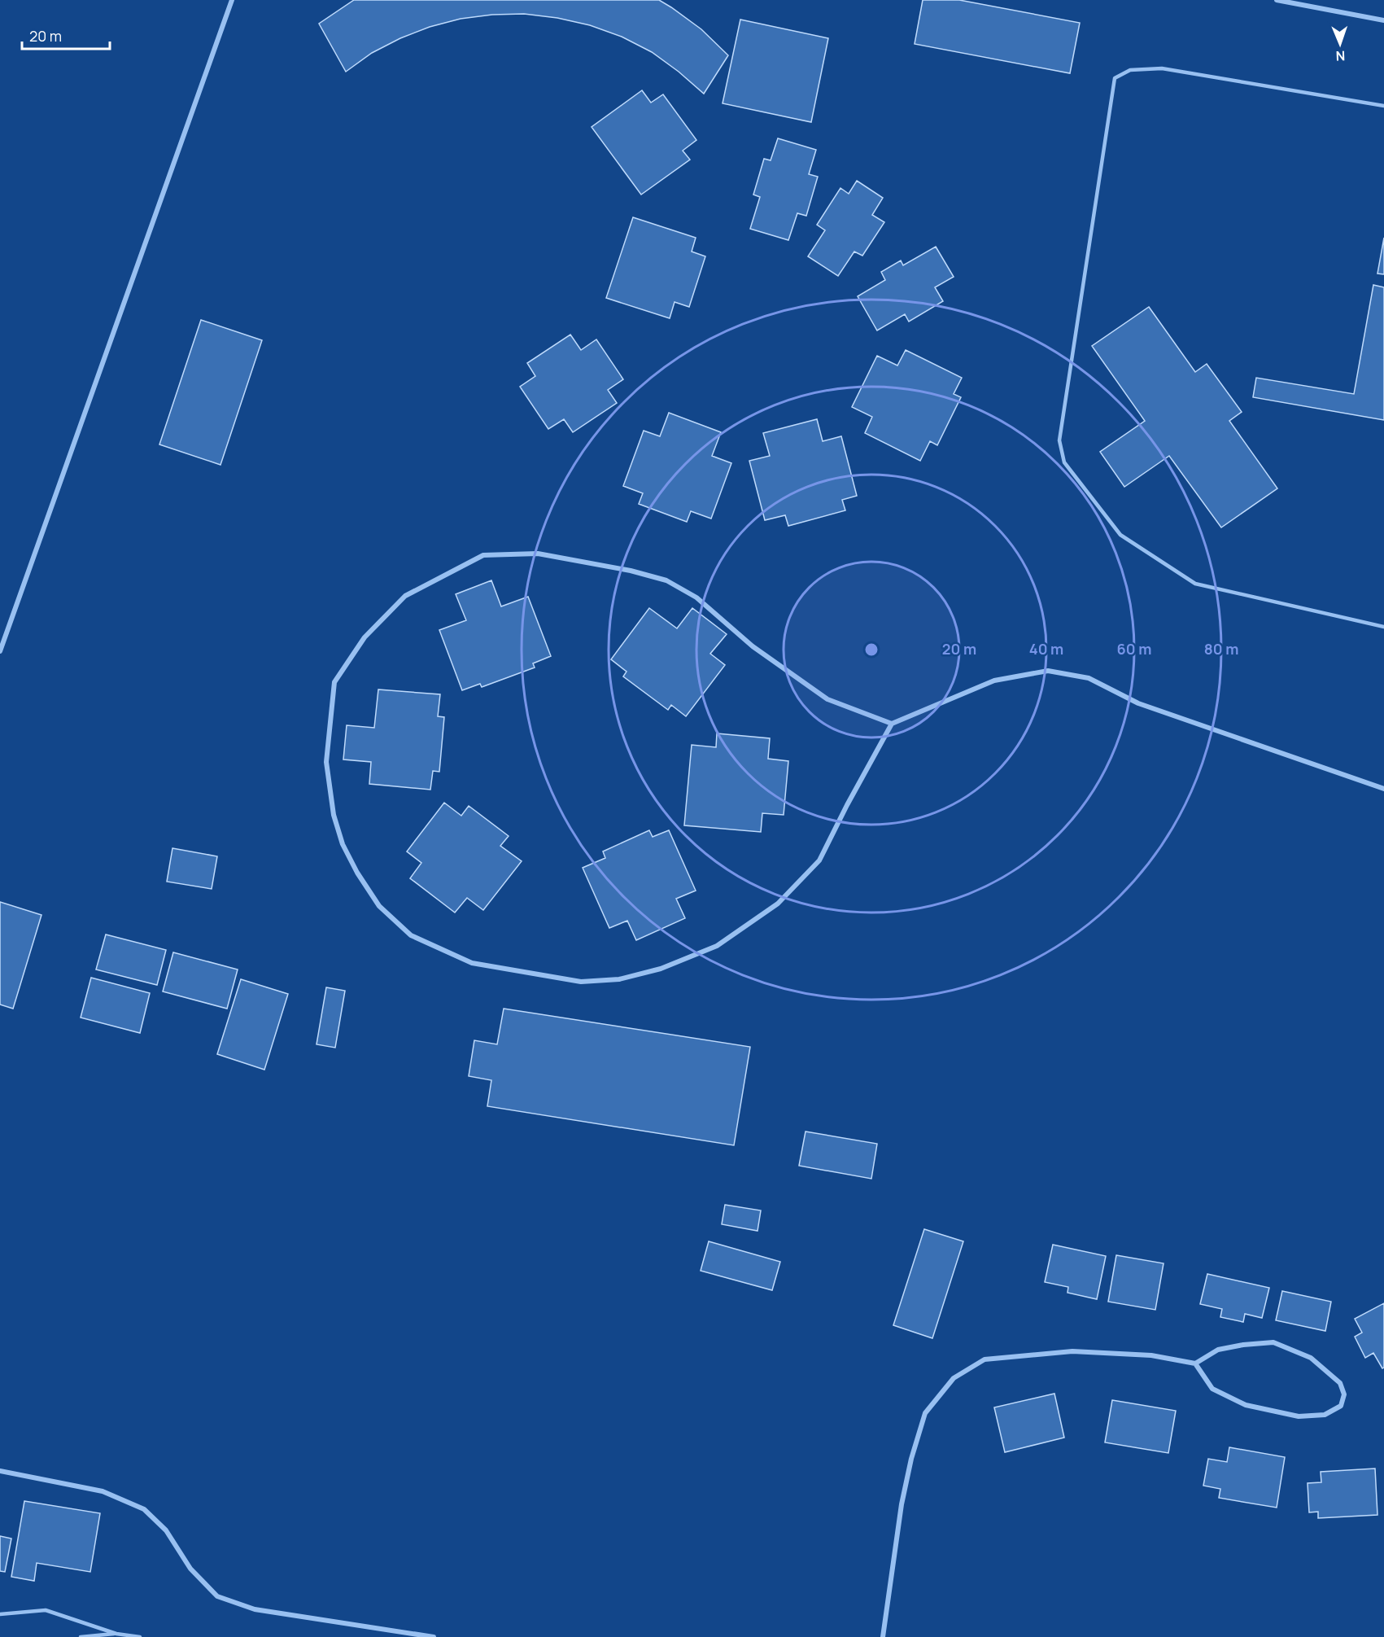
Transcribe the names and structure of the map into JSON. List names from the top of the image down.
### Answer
{
  "scale_bar": "20 m",
  "north": "bottom",
  "rings": [
    "20 m",
    "40 m",
    "60 m",
    "80 m"
  ]
}
